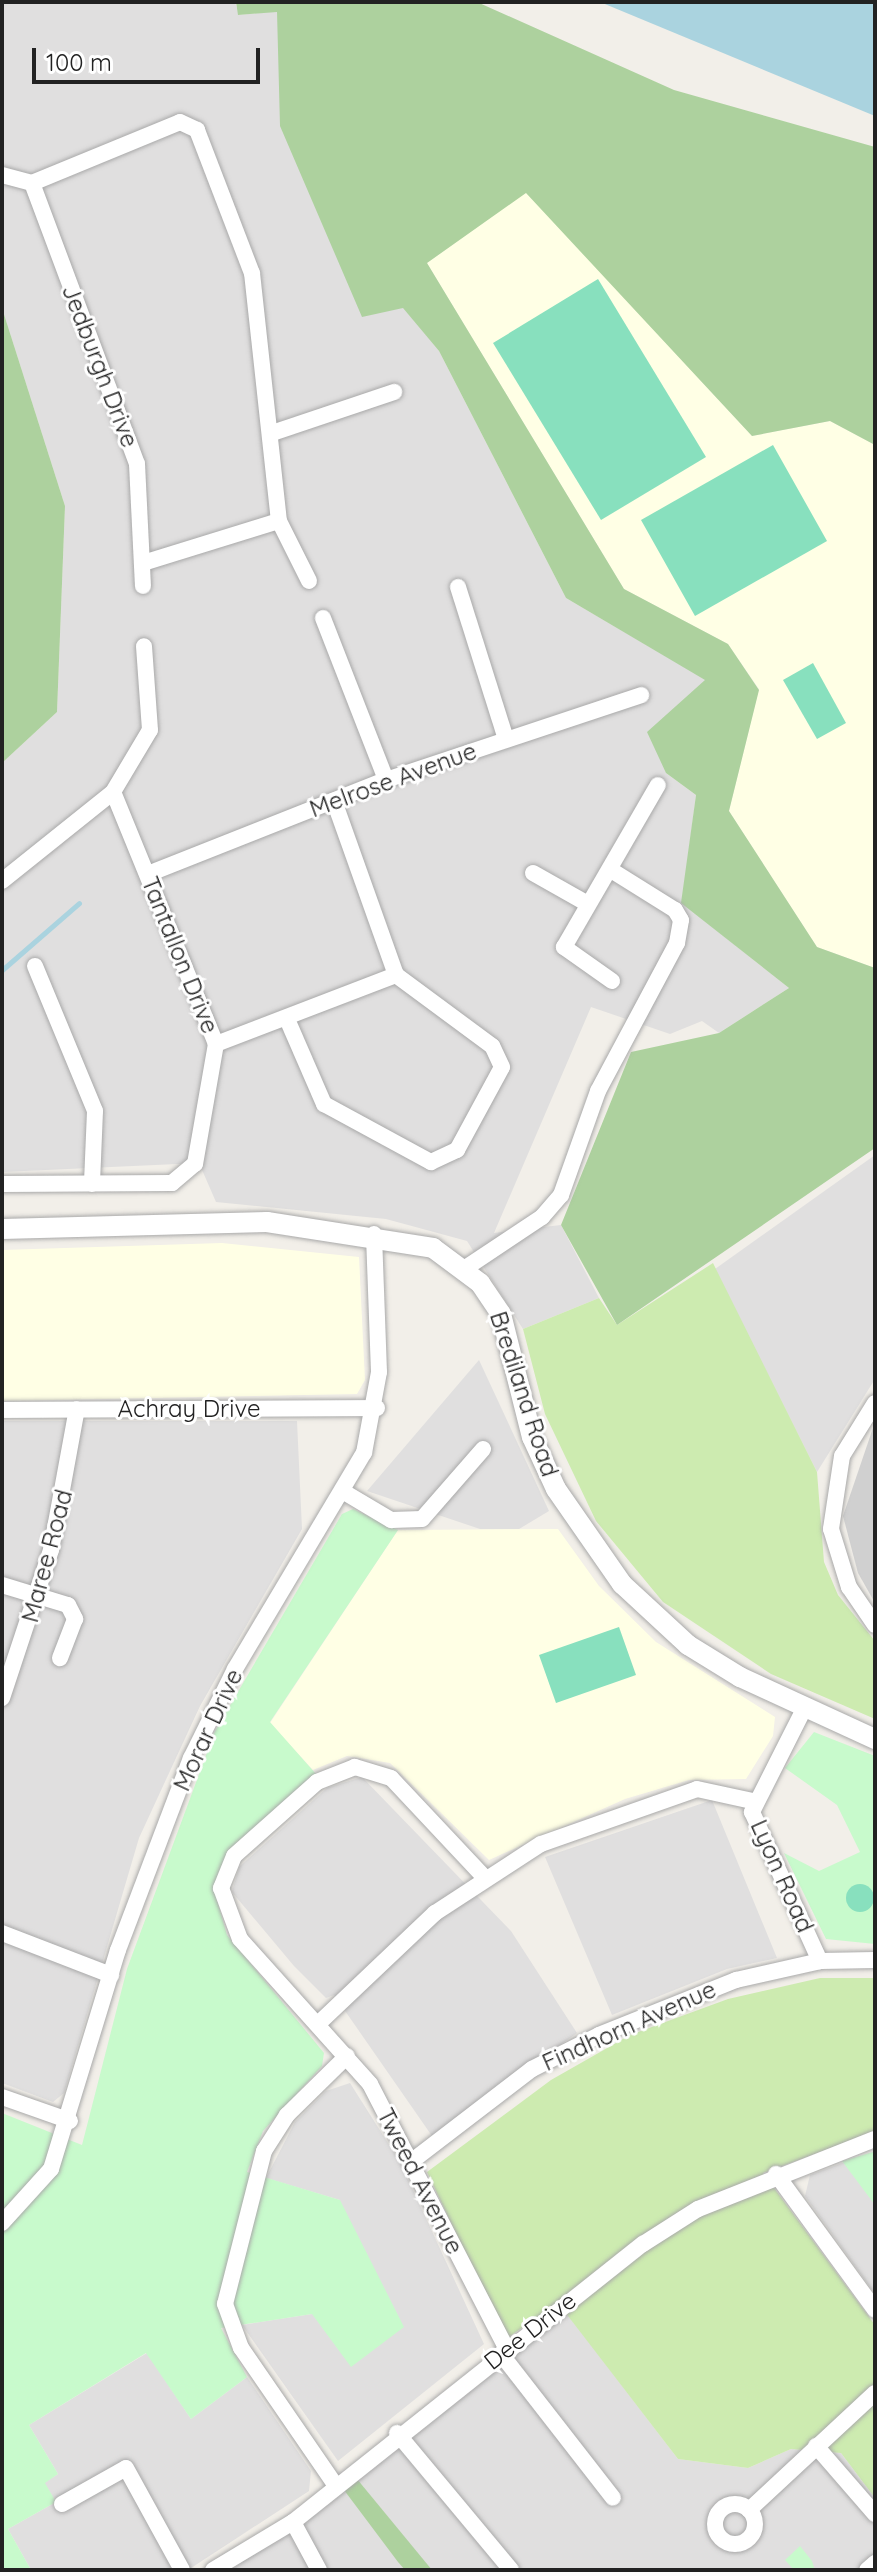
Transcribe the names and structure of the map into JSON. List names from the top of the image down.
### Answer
{
  "streets": {
    "street": [
      "Jedburgh Drive",
      "Melrose Avenue",
      "Tantallon Drive",
      "Brediland Road",
      "Achray Drive",
      "Maree Road",
      "Morar Drive",
      "Lyon Road",
      "Findhorn Avenue",
      "Tweed Avenue",
      "Dee Drive"
    ]
  },
  "crossings": [
    ["Melrose Avenue", "Tantallon Drive"],
    ["Brediland Road", "Morar Drive"],
    ["Brediland Road", "Lyon Road"],
    ["Achray Drive", "Maree Road"],
    ["Achray Drive", "Morar Drive"],
    ["Lyon Road", "Findhorn Avenue"],
    ["Findhorn Avenue", "Tweed Avenue"],
    ["Tweed Avenue", "Dee Drive"]
  ],
  "scale_bar": "100 m"
}
